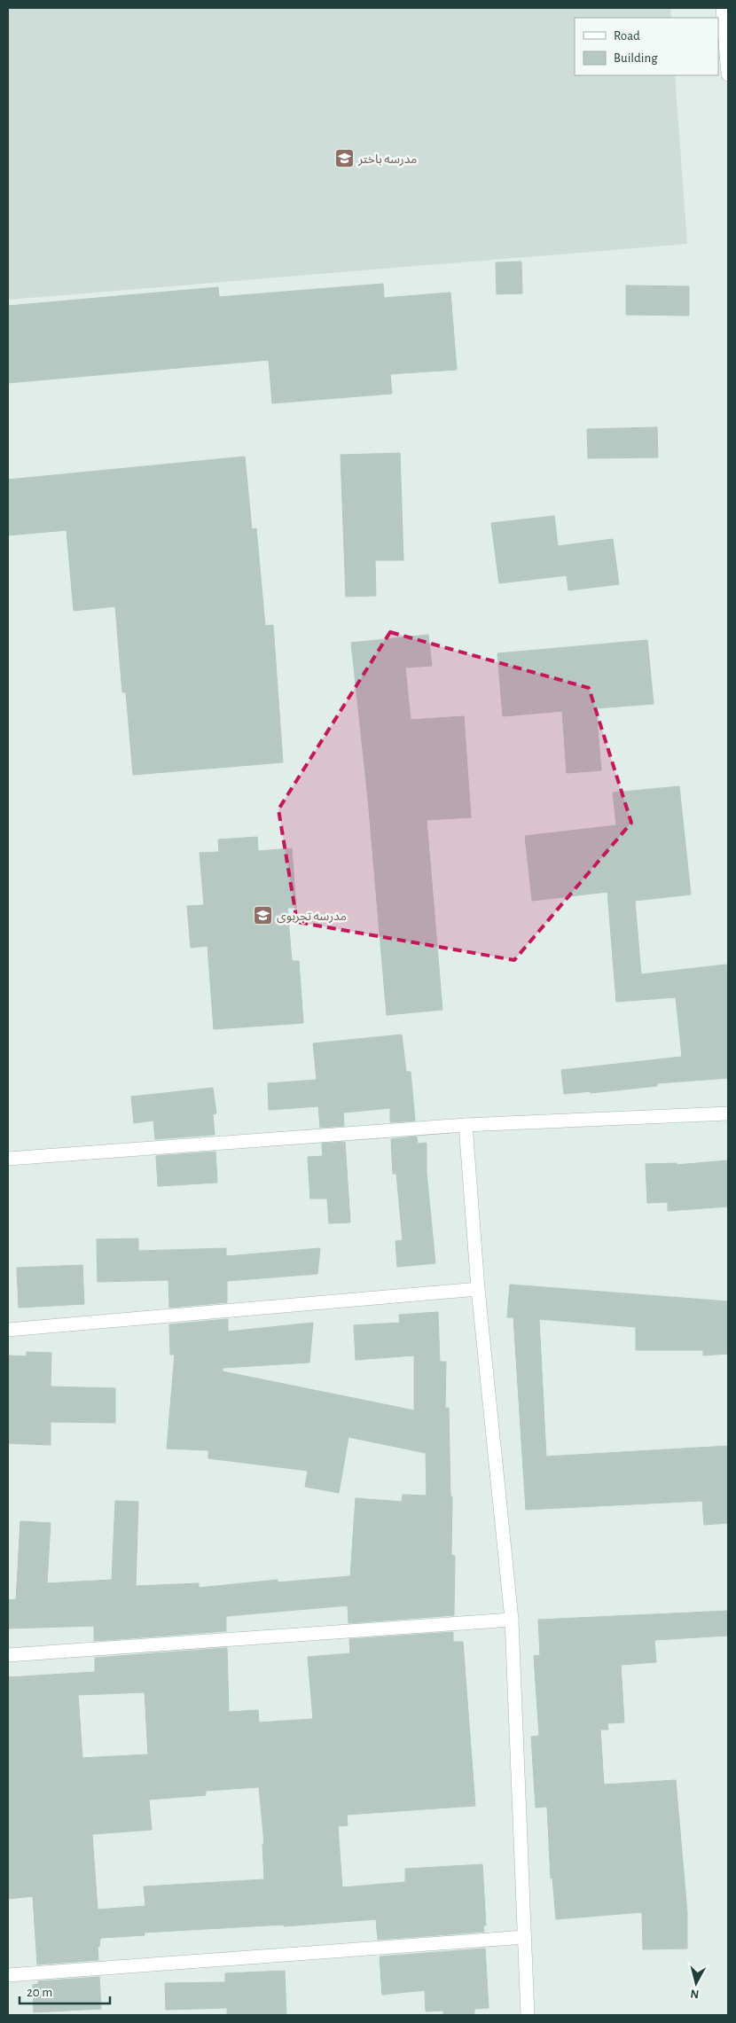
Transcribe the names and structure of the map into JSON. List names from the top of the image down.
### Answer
{
  "places": {
    "school or university": ["مدرسه باختر", "مدرسه تجربوى"]
  },
  "legend": ["Road", "Building"],
  "scale_bar": "20 m",
  "north": "bottom"
}
